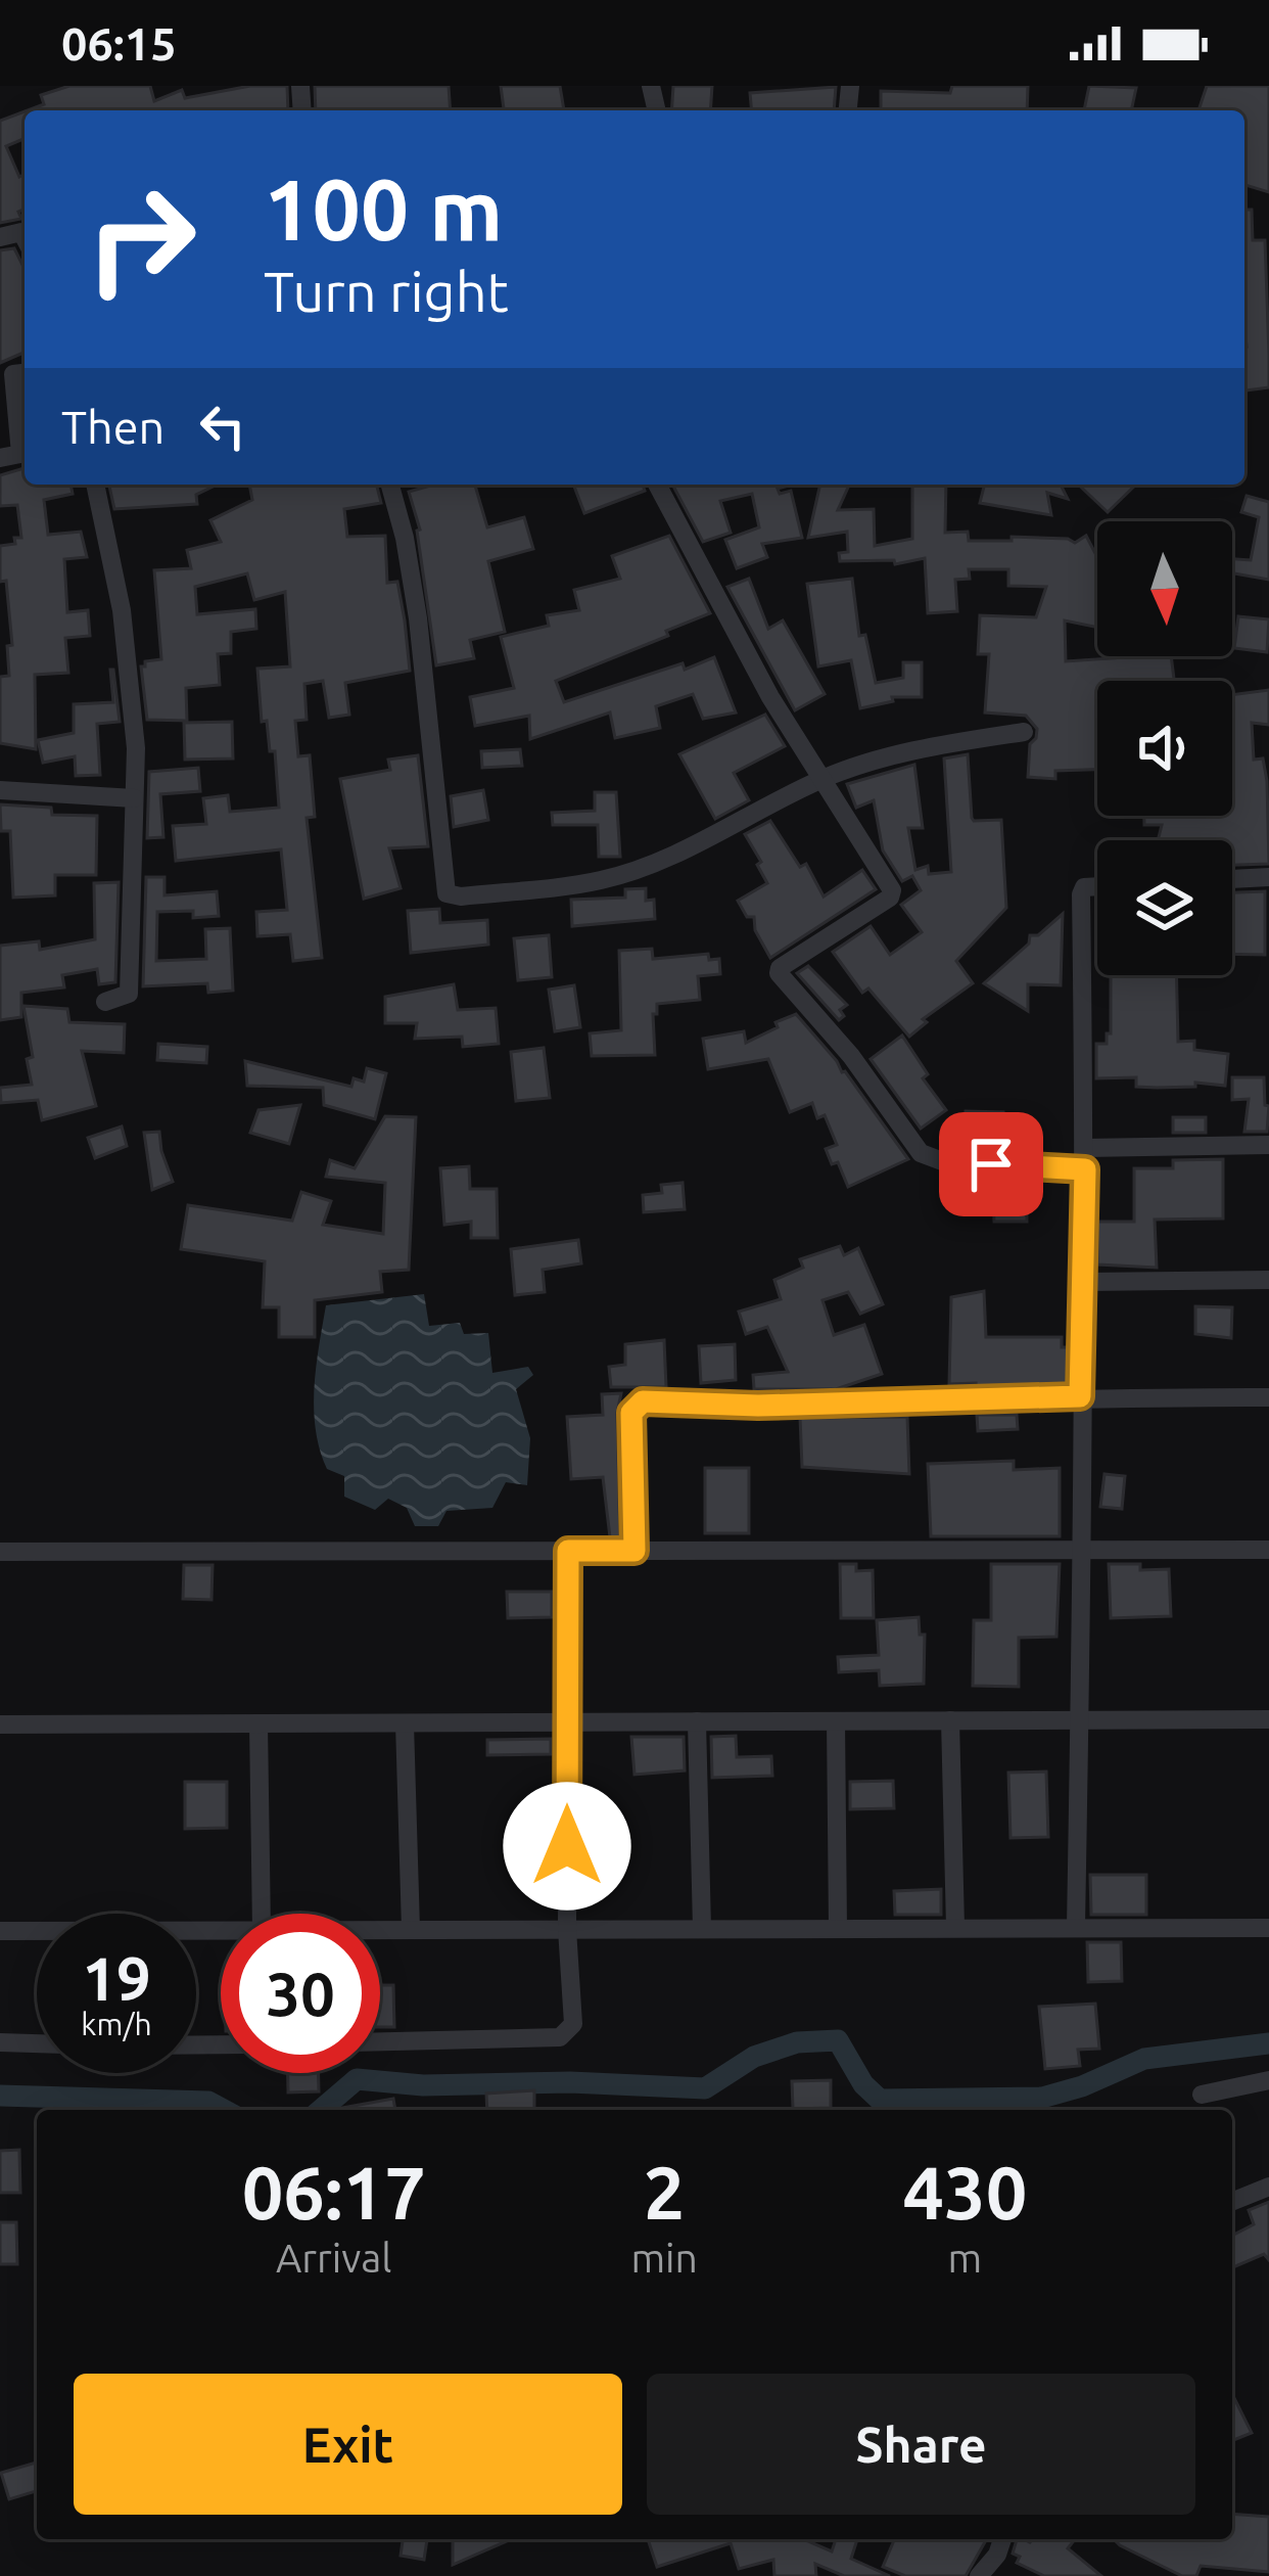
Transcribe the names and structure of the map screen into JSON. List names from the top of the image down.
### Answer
{
  "north": "bottom",
  "page": {
    "status": "06:15",
    "turn": ["100 m", "Turn right"],
    "then": "Then",
    "speed": "19 km/h",
    "limit": "30",
    "eta": [
      "06:17",
      "Arrival",
      "2",
      "min",
      "430",
      "m"
    ],
    "buttons": ["Exit", "Share"]
  }
}
